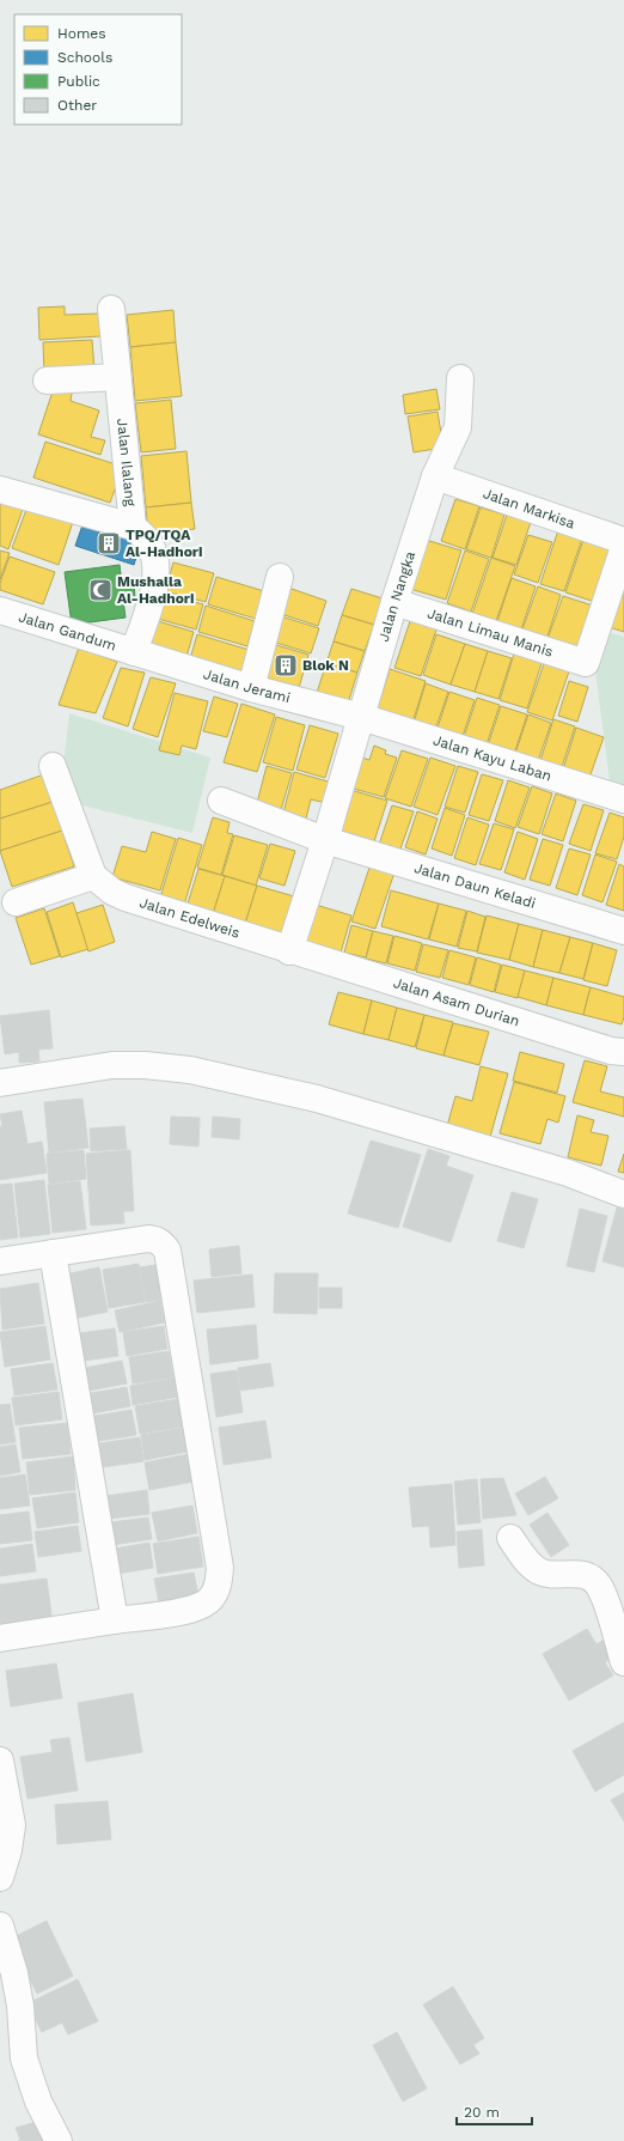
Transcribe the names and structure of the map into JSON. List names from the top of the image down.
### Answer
{
  "streets": {
    "street": [
      "Jalan Ilalang",
      "Jalan Markisa",
      "Jalan Nangka",
      "Jalan Gandum",
      "Jalan Limau Manis",
      "Jalan Jerami",
      "Jalan Kayu Laban",
      "Jalan Daun Keladi",
      "Jalan Edelweis",
      "Jalan Asam Durian"
    ]
  },
  "crossings": [
    ["Jalan Ilalang", "Jalan Gandum"],
    ["Jalan Ilalang", "Jalan Jerami"],
    ["Jalan Markisa", "Jalan Nangka"],
    ["Jalan Nangka", "Jalan Limau Manis"],
    ["Jalan Nangka", "Jalan Jerami"],
    ["Jalan Nangka", "Jalan Kayu Laban"],
    ["Jalan Nangka", "Jalan Daun Keladi"],
    ["Jalan Nangka", "Jalan Edelweis"],
    ["Jalan Nangka", "Jalan Asam Durian"],
    ["Jalan Gandum", "Jalan Jerami"],
    ["Jalan Jerami", "Jalan Kayu Laban"],
    ["Jalan Edelweis", "Jalan Asam Durian"]
  ],
  "places": {
    "building": ["TPQ/TQA Al-Hadhori", "Blok N"],
    "mosque": ["Mushalla Al-Hadhori"]
  },
  "legend": [
    "Homes",
    "Schools",
    "Public",
    "Other"
  ],
  "scale_bar": "20 m"
}
